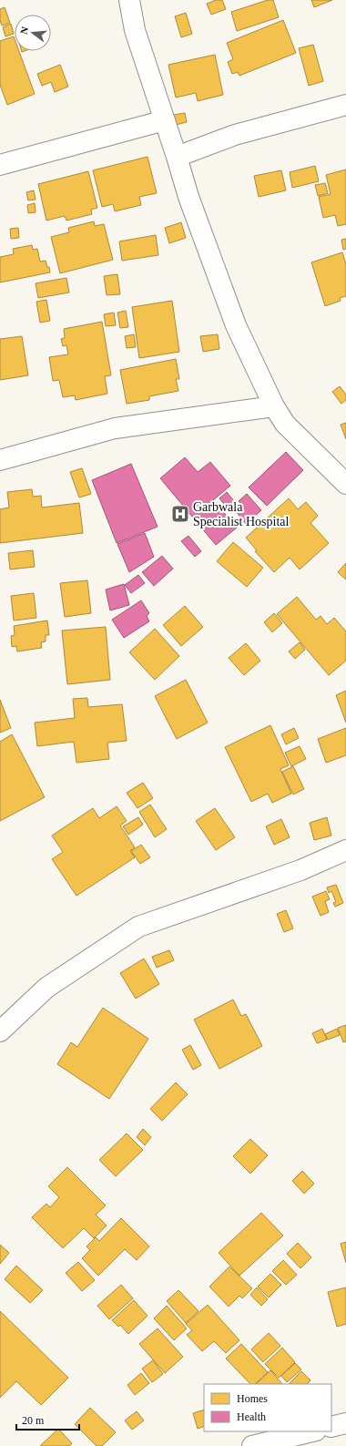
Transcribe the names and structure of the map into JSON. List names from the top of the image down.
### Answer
{
  "places": {
    "hospital": ["Garbwala Specialist Hospital"]
  },
  "legend": ["Homes", "Health"],
  "scale_bar": "20 m",
  "north": "left"
}
